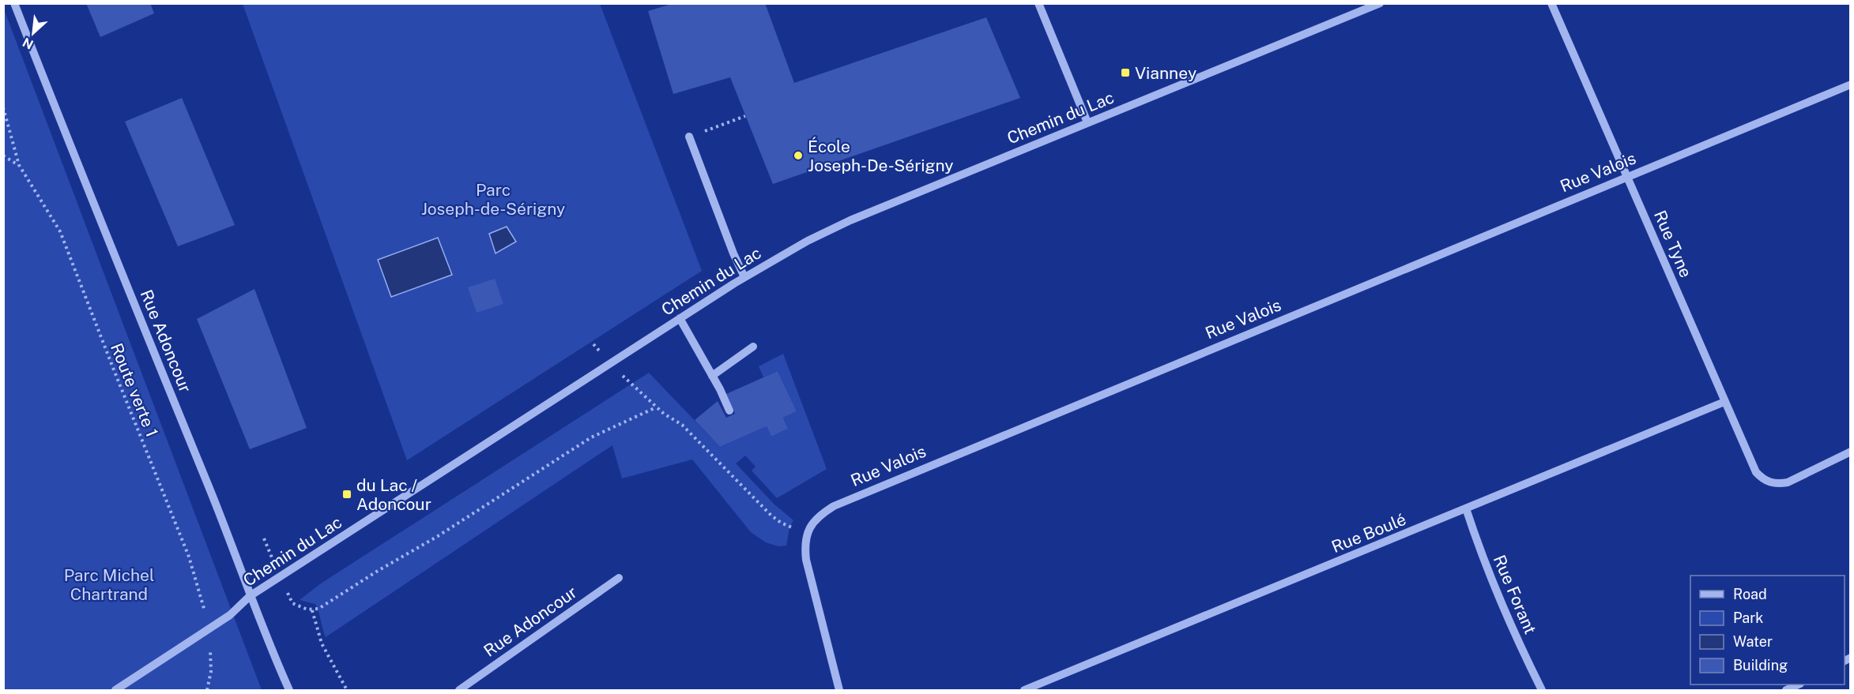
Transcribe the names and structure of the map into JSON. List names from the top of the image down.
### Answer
{
  "streets": {
    "street": [
      "Chemin du Lac",
      "Rue Valois",
      "Rue Tyne",
      "Rue Adoncour",
      "Rue Boulé",
      "Rue Forant"
    ],
    "path": ["Route verte 1"]
  },
  "crossings": [
    ["Chemin du Lac", "Rue Adoncour"],
    ["Chemin du Lac", "Route verte 1"],
    ["Rue Valois", "Rue Tyne"],
    ["Rue Tyne", "Rue Boulé"],
    ["Rue Boulé", "Rue Forant"]
  ],
  "parks": ["Parc Joseph-de-Sérigny", "Parc Michel Chartrand"],
  "places": {
    "transit": ["Vianney", "du Lac / Adoncour"],
    "other": ["École Joseph-De-Sérigny"]
  },
  "legend": [
    "Road",
    "Park",
    "Water",
    "Building"
  ],
  "north": "bottom left"
}
